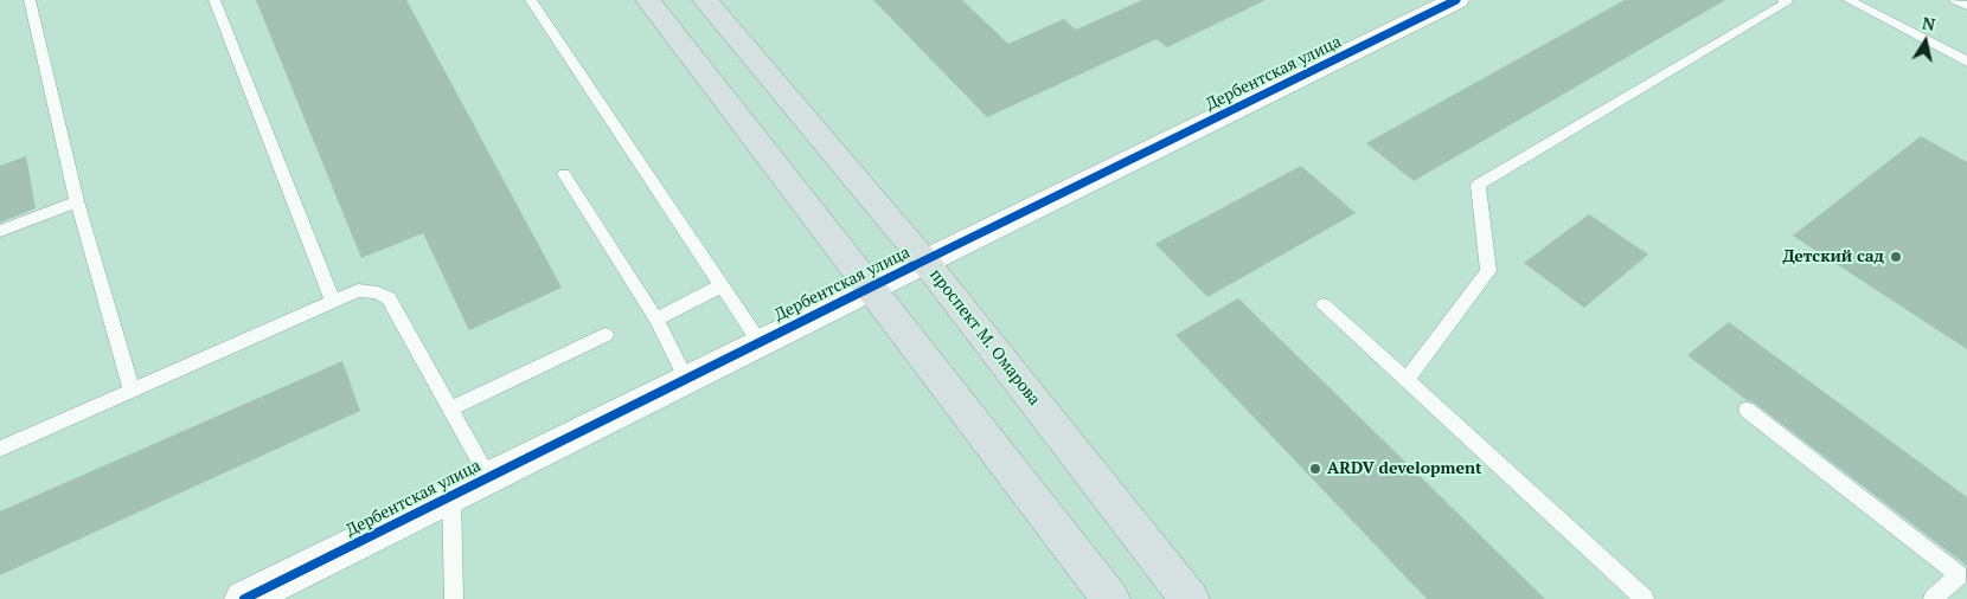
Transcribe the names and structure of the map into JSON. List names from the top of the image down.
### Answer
{
  "streets": {
    "main road": ["проспект М. Омарова"],
    "street": ["Дербентская улица"]
  },
  "crossings": [
    ["Дербентская улица", "проспект М. Омарова"]
  ],
  "places": ["Детский сад", "ARDV development"],
  "north": "top"
}
